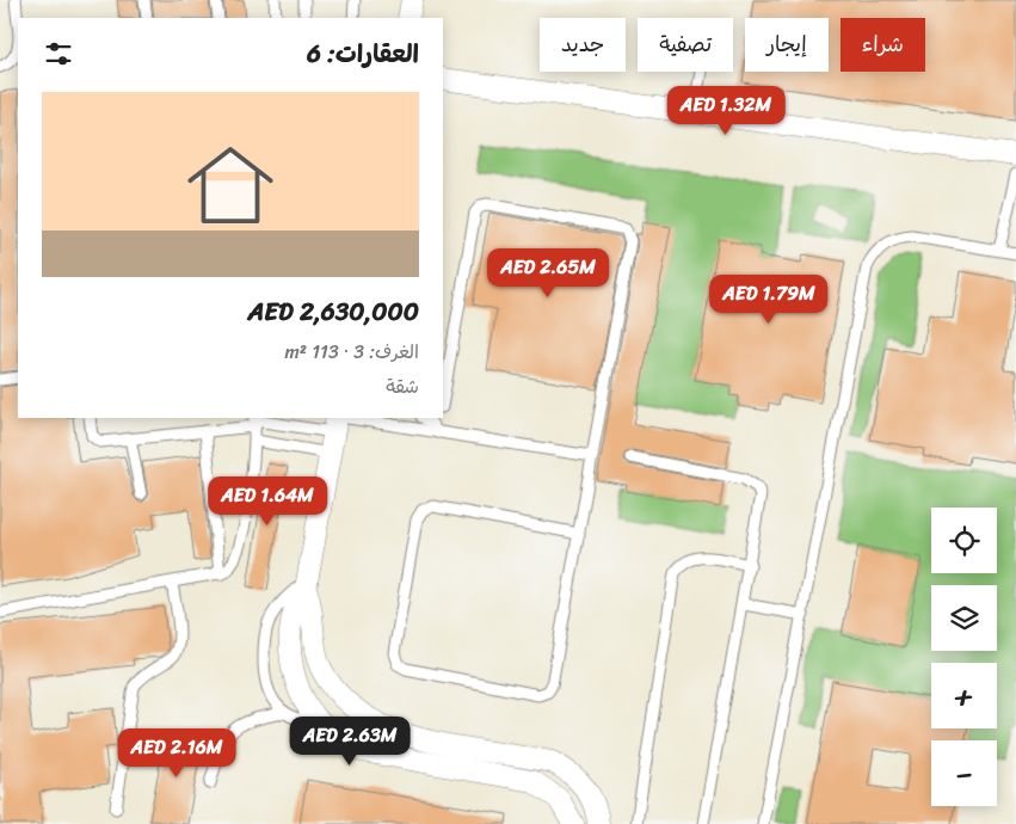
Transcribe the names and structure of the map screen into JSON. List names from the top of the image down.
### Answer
{
  "page": {
    "chip": [
      "شراء",
      "إيجار",
      "تصفية",
      "جديد"
    ],
    "heading": "العقارات: 6",
    "price": [
      "AED 1.32M",
      "AED 2.65M",
      "AED 1.79M",
      "AED 1.64M",
      "AED 2.63M",
      "AED 2.16M"
    ],
    "list": [
      {
        "name": "AED 2,630,000",
        "note": "الغرف: 3 · 113 m² · شقة"
      }
    ],
    "map_buttons": ["+", "−"]
  }
}
